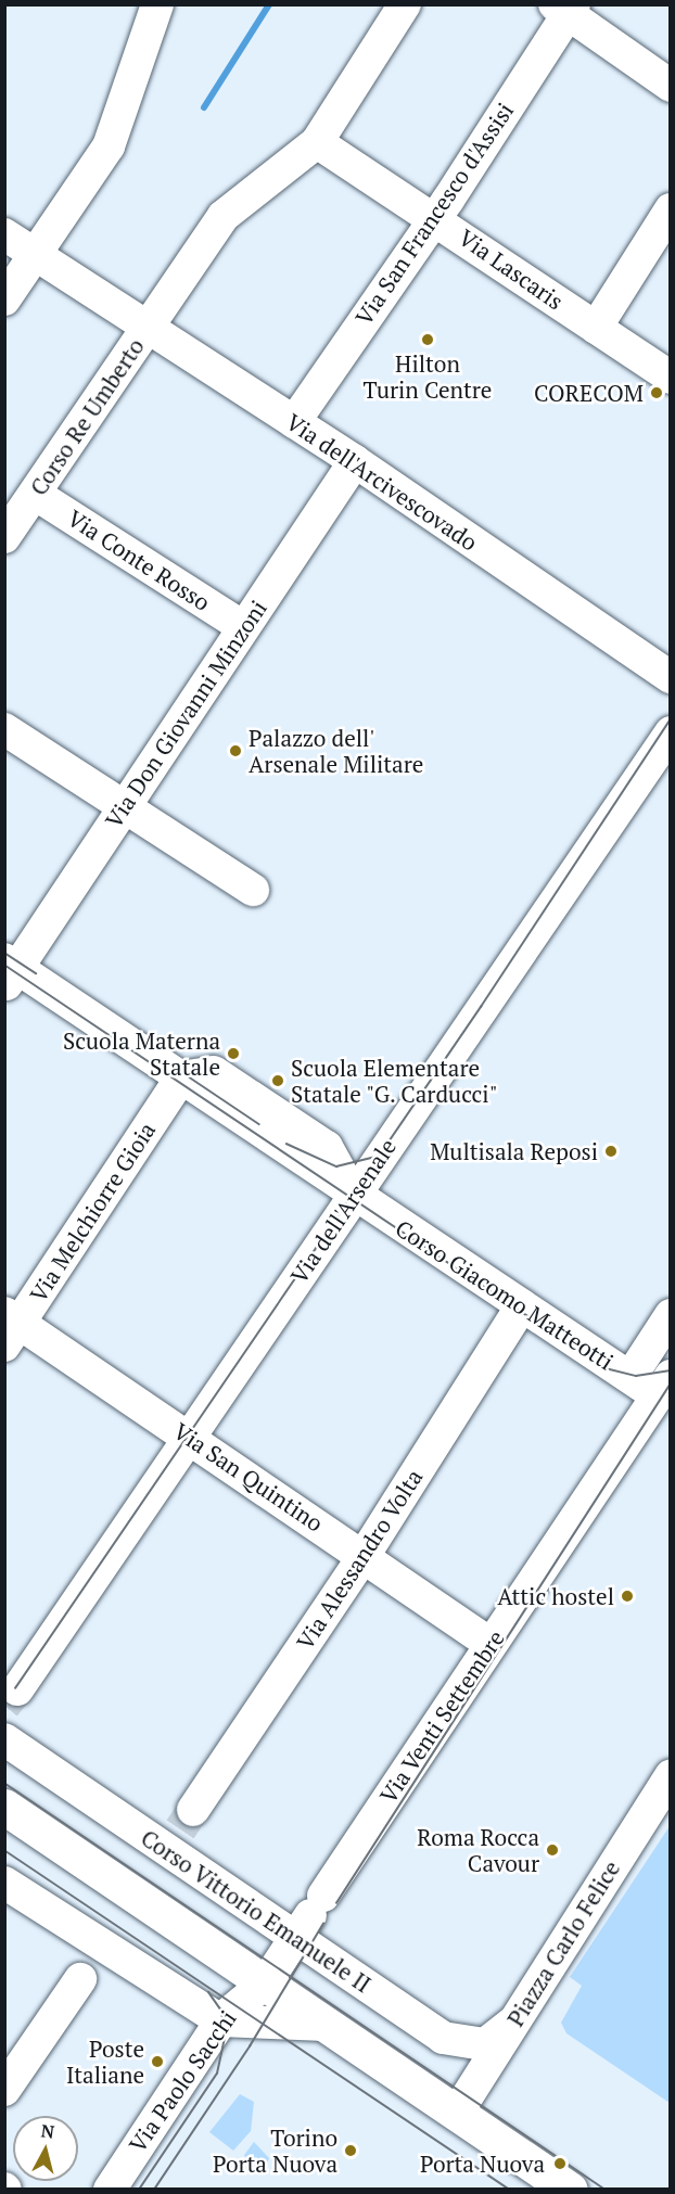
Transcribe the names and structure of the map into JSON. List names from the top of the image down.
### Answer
{
  "streets": {
    "street": [
      "Via San Francesco d'Assisi",
      "Via Lascaris",
      "Corso Re Umberto",
      "Via dell'Arcivescovado",
      "Via Conte Rosso",
      "Via Don Giovanni Minzoni",
      "Via dell'Arsenale",
      "Via Melchiorre Gioia",
      "Corso Giacomo Matteotti",
      "Via San Quintino",
      "Via Alessandro Volta",
      "Via Venti Settembre",
      "Corso Vittorio Emanuele II",
      "Piazza Carlo Felice",
      "Via Paolo Sacchi"
    ]
  },
  "crossings": [
    ["Via San Francesco d'Assisi", "Via Lascaris"],
    ["Via San Francesco d'Assisi", "Via dell'Arcivescovado"],
    ["Via Lascaris", "Corso Re Umberto"],
    ["Corso Re Umberto", "Via dell'Arcivescovado"],
    ["Corso Re Umberto", "Via Conte Rosso"],
    ["Via dell'Arcivescovado", "Via Don Giovanni Minzoni"],
    ["Via Conte Rosso", "Via Don Giovanni Minzoni"],
    ["Via Don Giovanni Minzoni", "Corso Giacomo Matteotti"],
    ["Via dell'Arsenale", "Corso Giacomo Matteotti"],
    ["Via dell'Arsenale", "Via San Quintino"],
    ["Via Melchiorre Gioia", "Corso Giacomo Matteotti"],
    ["Via Melchiorre Gioia", "Via San Quintino"],
    ["Corso Giacomo Matteotti", "Via Alessandro Volta"],
    ["Corso Giacomo Matteotti", "Via Venti Settembre"],
    ["Via San Quintino", "Via Alessandro Volta"],
    ["Via San Quintino", "Via Venti Settembre"],
    ["Via Alessandro Volta", "Corso Vittorio Emanuele II"],
    ["Via Venti Settembre", "Corso Vittorio Emanuele II"],
    ["Via Venti Settembre", "Via Paolo Sacchi"],
    ["Corso Vittorio Emanuele II", "Piazza Carlo Felice"]
  ],
  "places": [
    "Hilton Turin Centre",
    "CORECOM",
    "Palazzo dell' Arsenale Militare",
    "Scuola Materna Statale",
    "Scuola Elementare Statale \"G. Carducci\"",
    "Multisala Reposi",
    "Attic hostel",
    "Roma Rocca Cavour",
    "Poste Italiane",
    "Torino Porta Nuova",
    "Porta Nuova"
  ],
  "north": "top"
}
